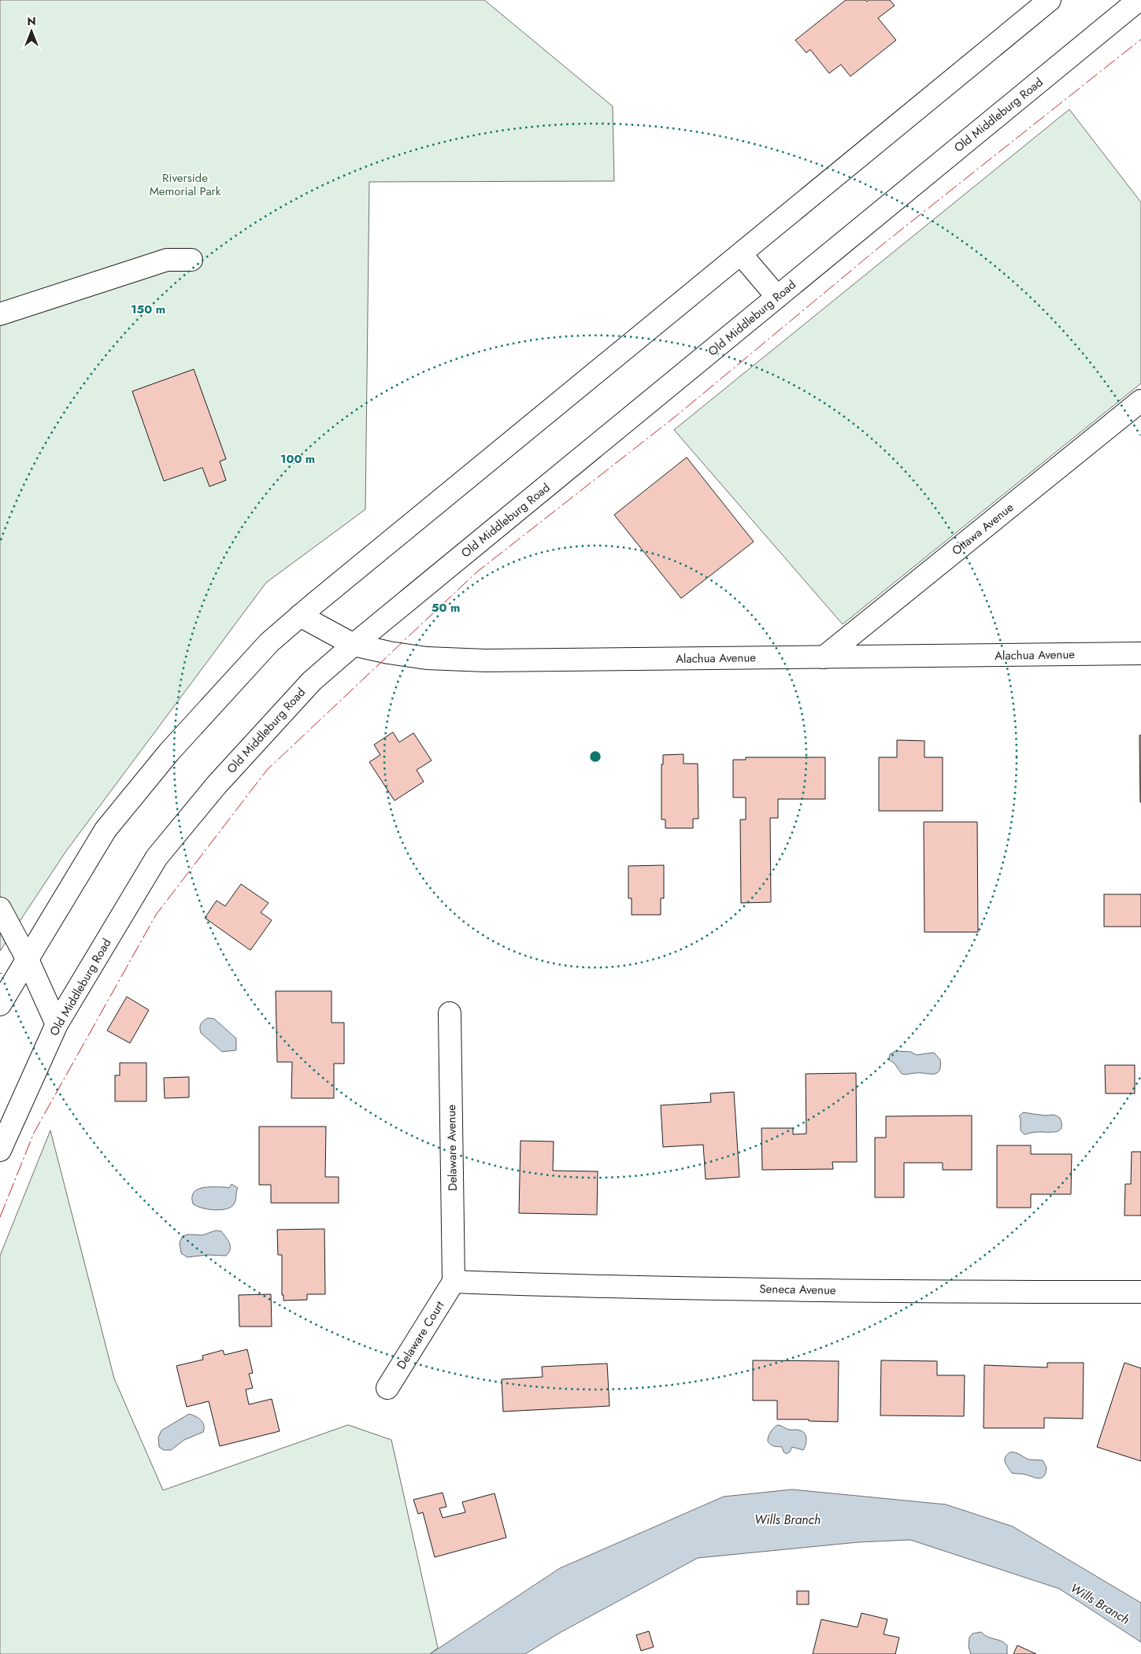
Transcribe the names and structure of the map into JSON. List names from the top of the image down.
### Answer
{
  "streets": {
    "main road": [
      "Old Middleburg Road",
      "Ottawa Avenue",
      "Alachua Avenue",
      "Delaware Avenue",
      "Seneca Avenue",
      "Delaware Court"
    ]
  },
  "crossings": [
    ["Old Middleburg Road", "Alachua Avenue"],
    ["Ottawa Avenue", "Alachua Avenue"],
    ["Delaware Avenue", "Seneca Avenue"],
    ["Delaware Avenue", "Delaware Court"],
    ["Seneca Avenue", "Delaware Court"]
  ],
  "water": ["Wills Branch"],
  "parks": ["Riverside Memorial Park"],
  "north": "top",
  "rings": ["150 m", "100 m", "50 m"]
}
